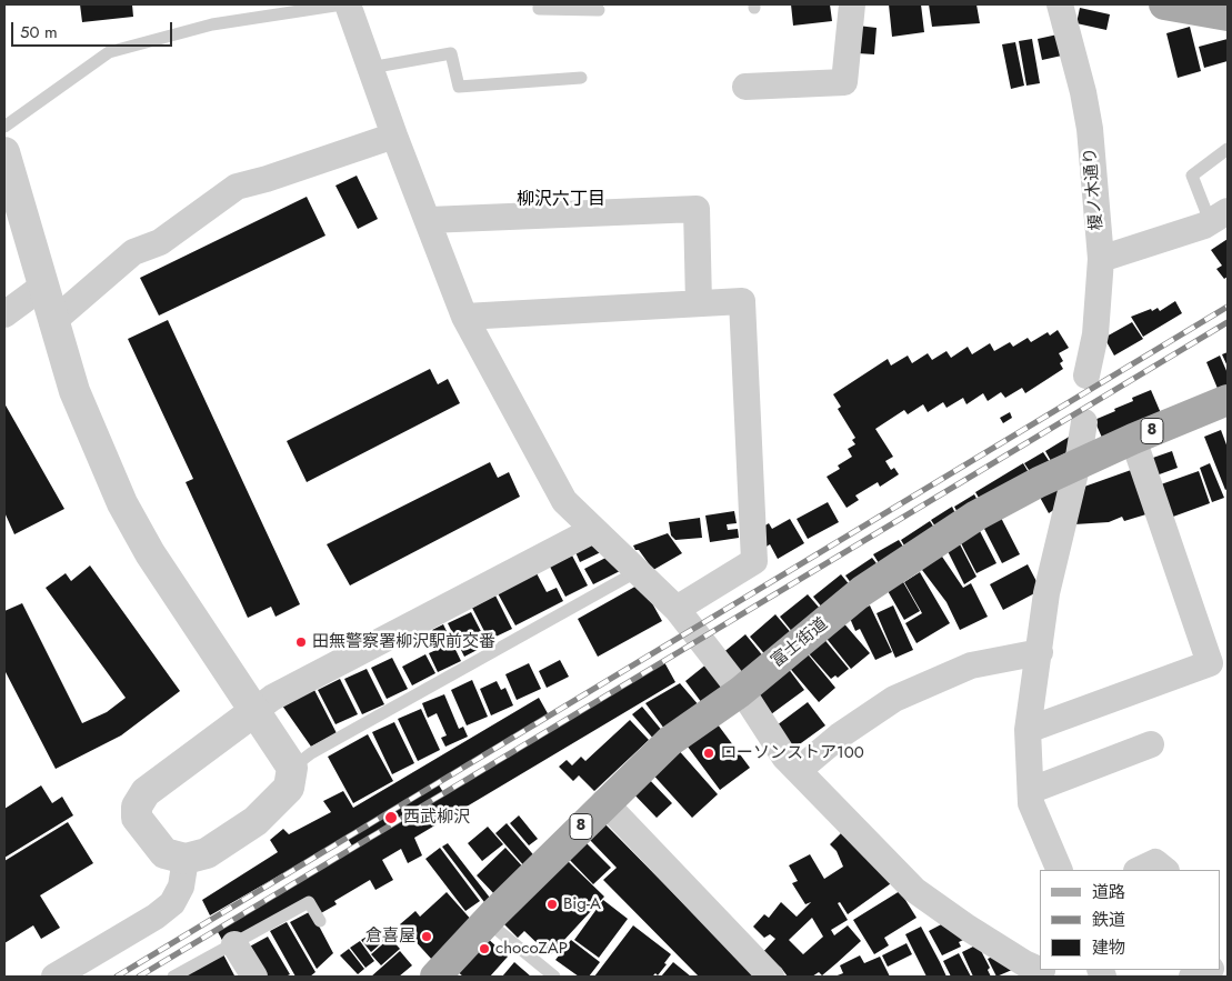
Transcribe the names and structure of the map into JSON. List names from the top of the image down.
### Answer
{
  "streets": {
    "main road": ["8", "富士街道"],
    "street": ["榎ノ木通り"]
  },
  "districts": ["柳沢六丁目"],
  "places": [
    "田無警察署柳沢駅前交番",
    "ローソンストア100",
    "西武柳沢",
    "Big-A",
    "倉喜屋",
    "chocoZAP"
  ],
  "legend": ["道路", "鉄道", "建物"],
  "scale_bar": "50 m"
}
